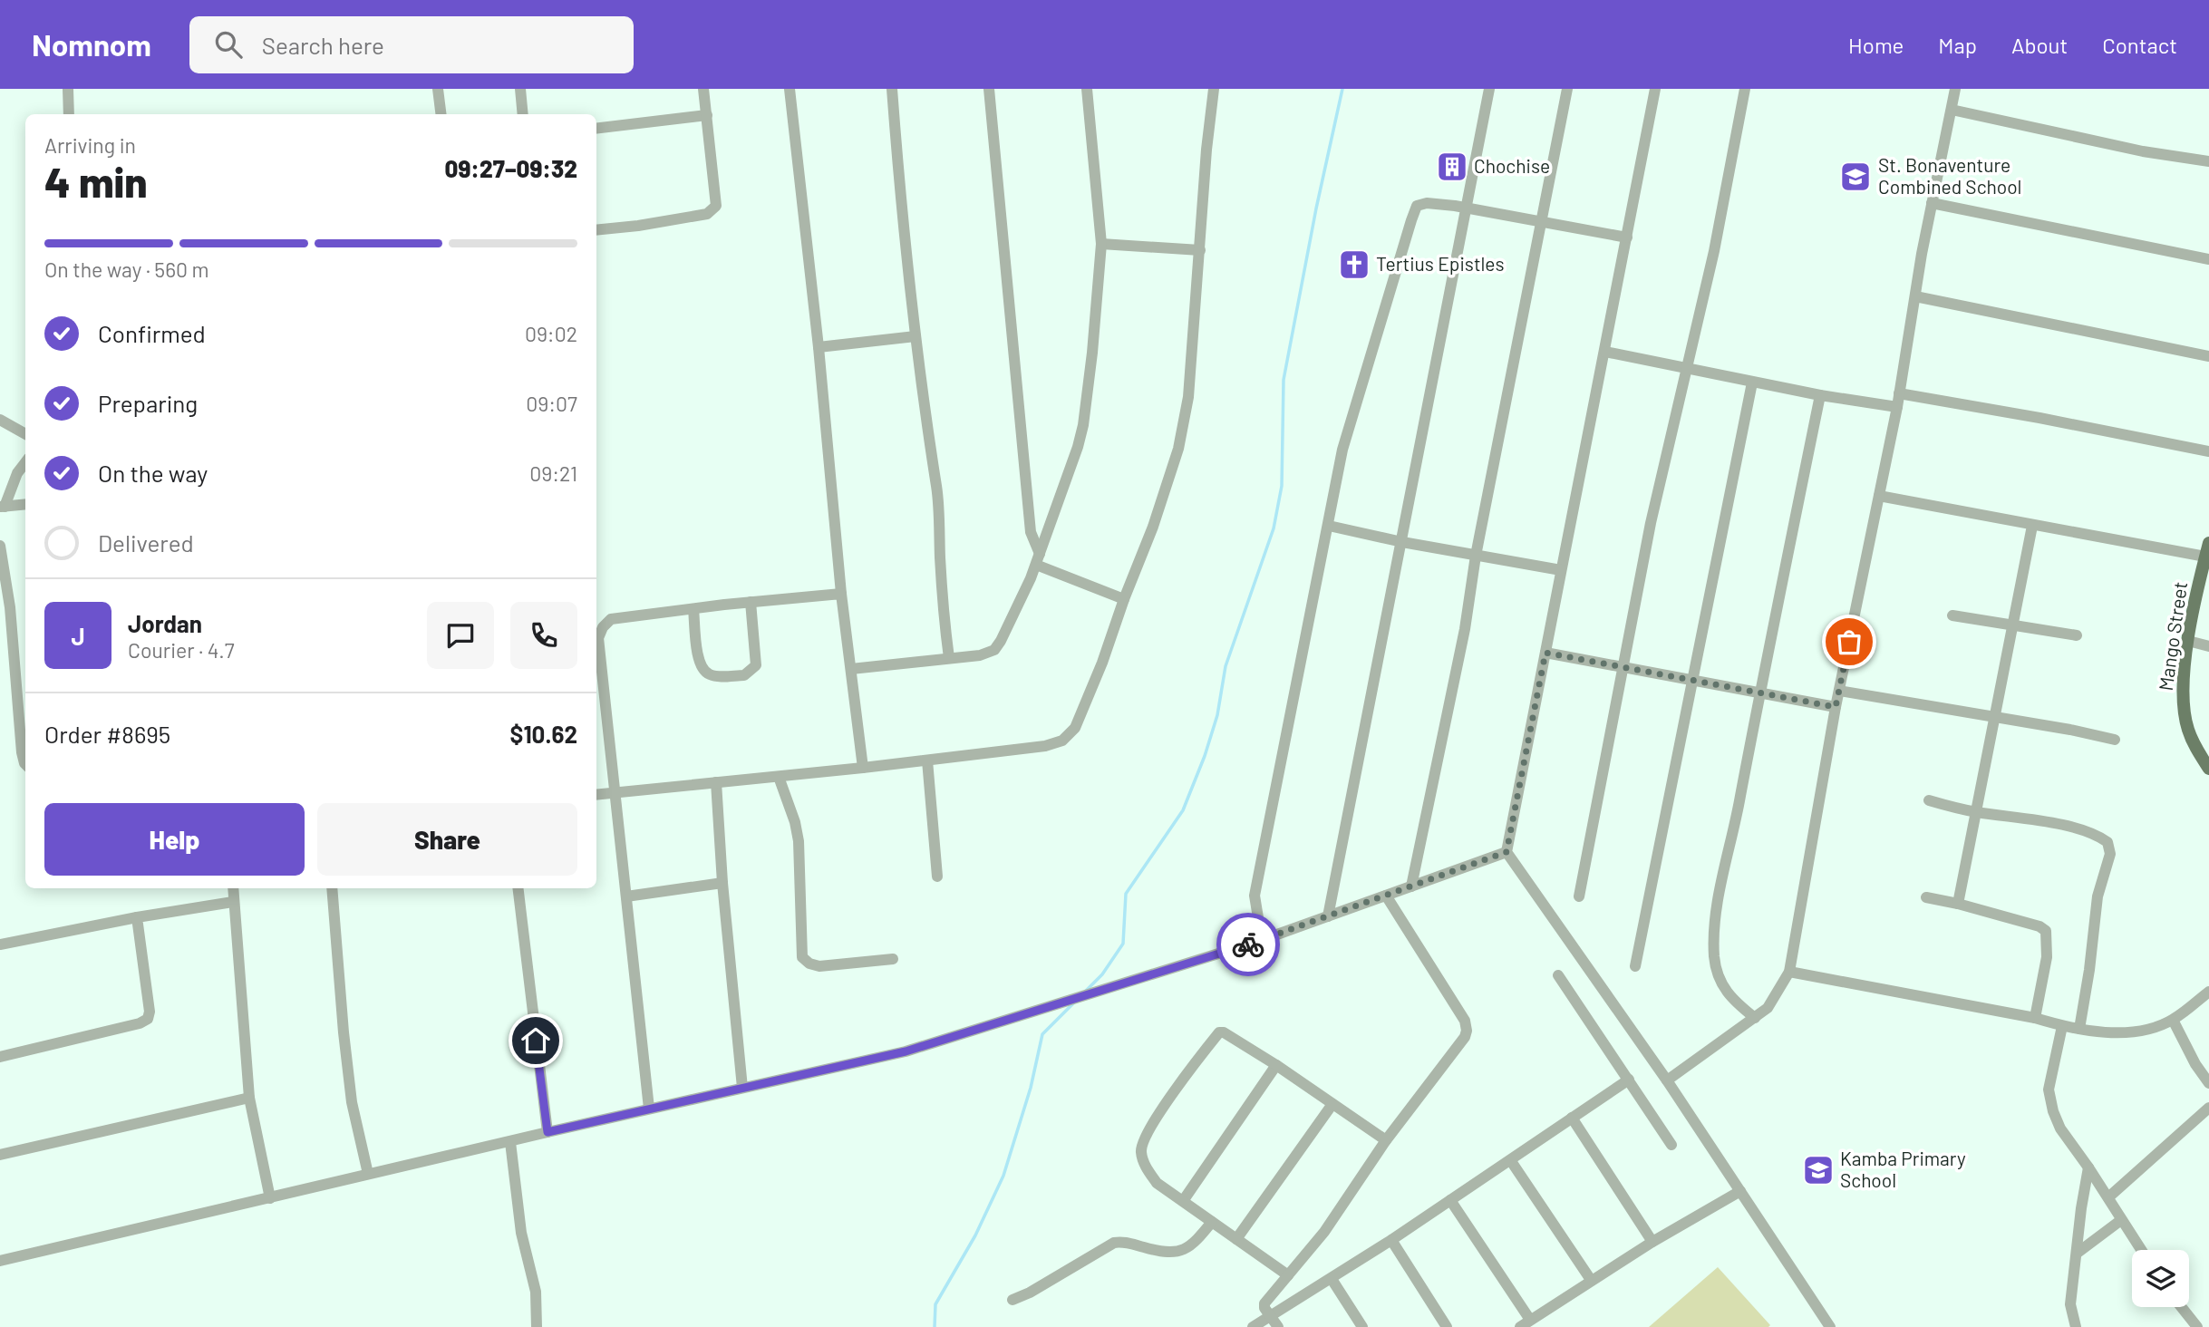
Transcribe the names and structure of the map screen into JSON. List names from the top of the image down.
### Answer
{
  "streets": {
    "main road": ["Mango Street"]
  },
  "places": {
    "building": ["Chochise"],
    "school or university": ["St. Bonaventure Combined School", "Kamba Primary School"],
    "church": ["Tertius Epistles"]
  },
  "page": {
    "header": "Nomnom",
    "search": "Search here",
    "nav": [
      "Home",
      "Map",
      "About",
      "Contact"
    ],
    "heading": ["4 min", "Arriving in", "09:27–09:32"],
    "panel": [
      "Jordan",
      "Courier · 4.7",
      "Order #8695",
      "$10.62"
    ],
    "bar": "On the way · 560 m",
    "list": [
      ["Confirmed", "09:02"],
      ["Preparing", "09:07"],
      ["On the way", "09:21"],
      "Delivered"
    ],
    "round": "J",
    "buttons": ["Help", "Share"]
  }
}
